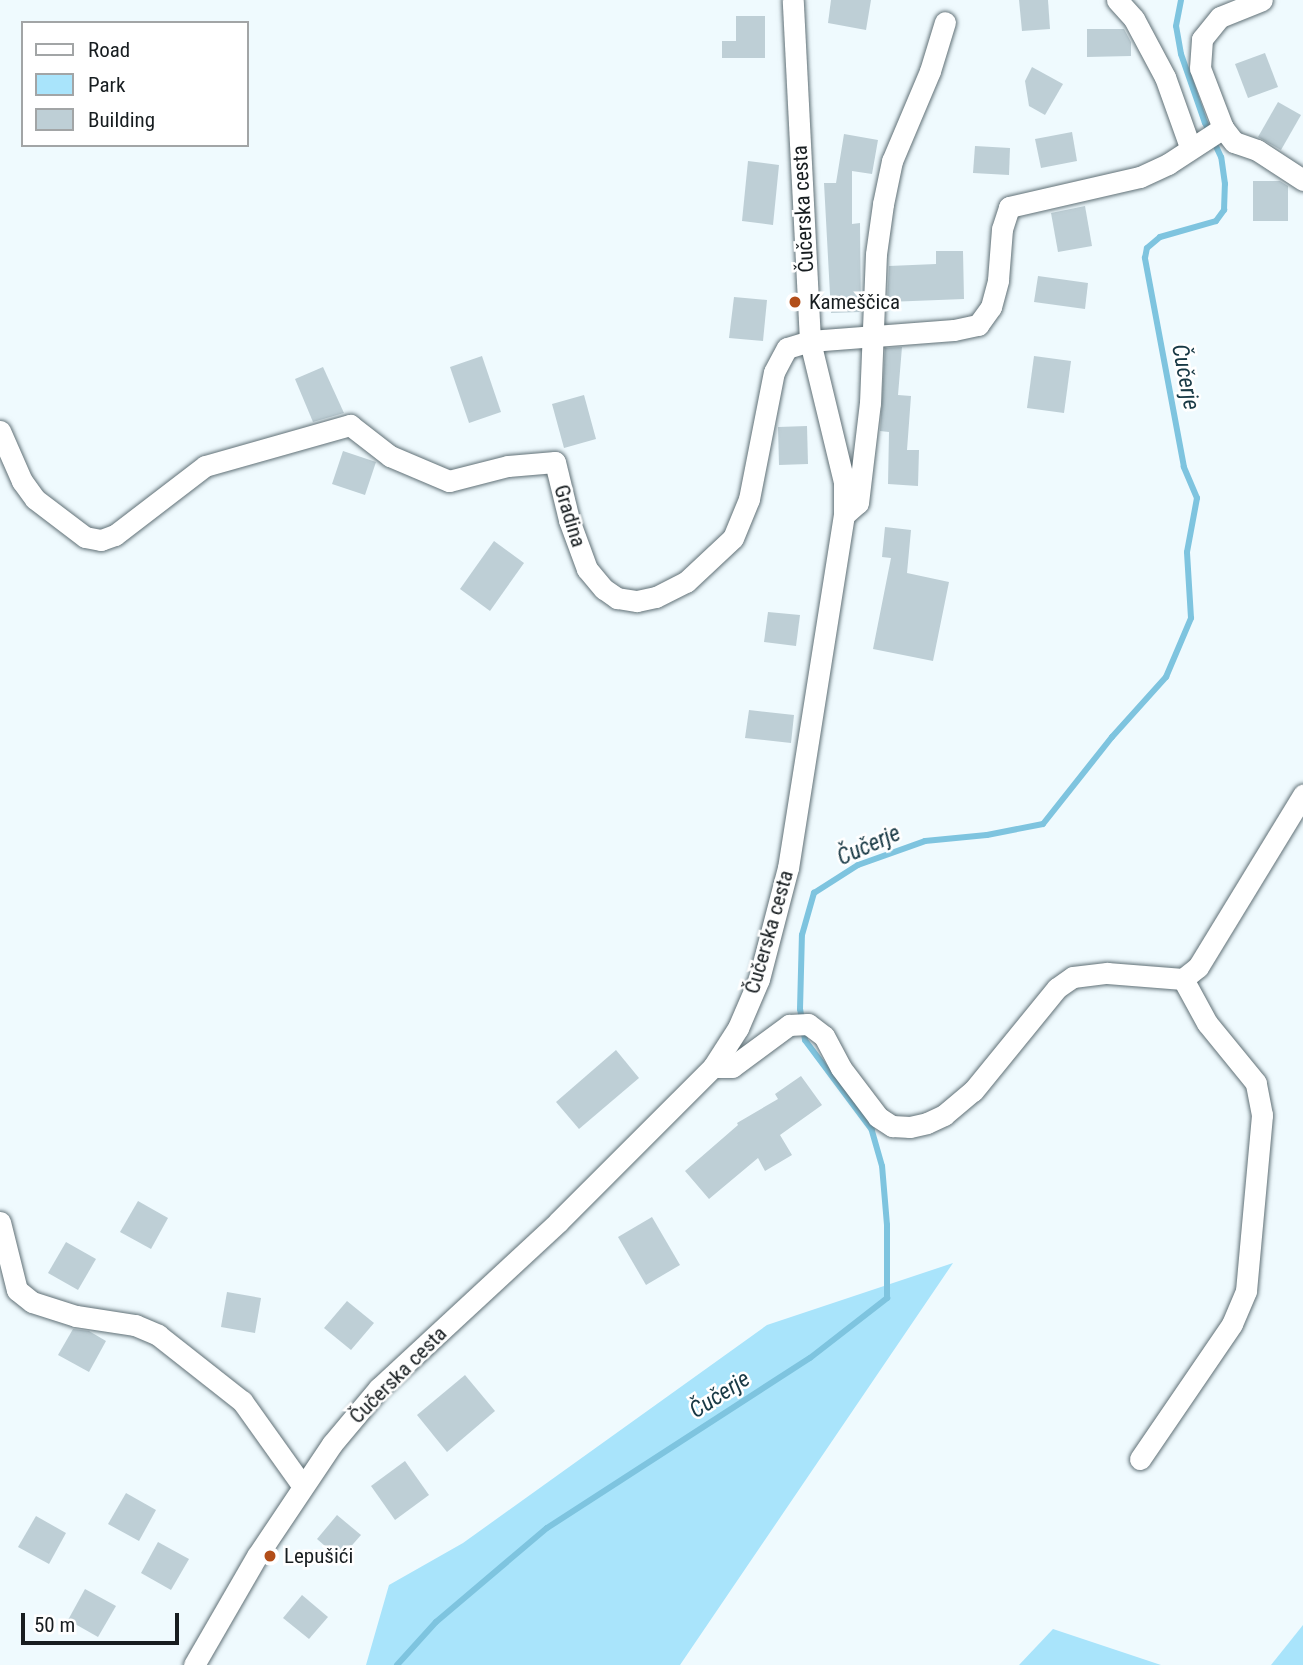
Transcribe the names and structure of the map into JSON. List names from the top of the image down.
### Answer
{
  "streets": {
    "street": ["Čučerska cesta", "Gradina"]
  },
  "crossings": [
    ["Čučerska cesta", "Gradina"]
  ],
  "water": ["Čučerje"],
  "places": ["Kameščica", "Lepušići"],
  "legend": ["Road", "Park", "Building"],
  "scale_bar": "50 m"
}
